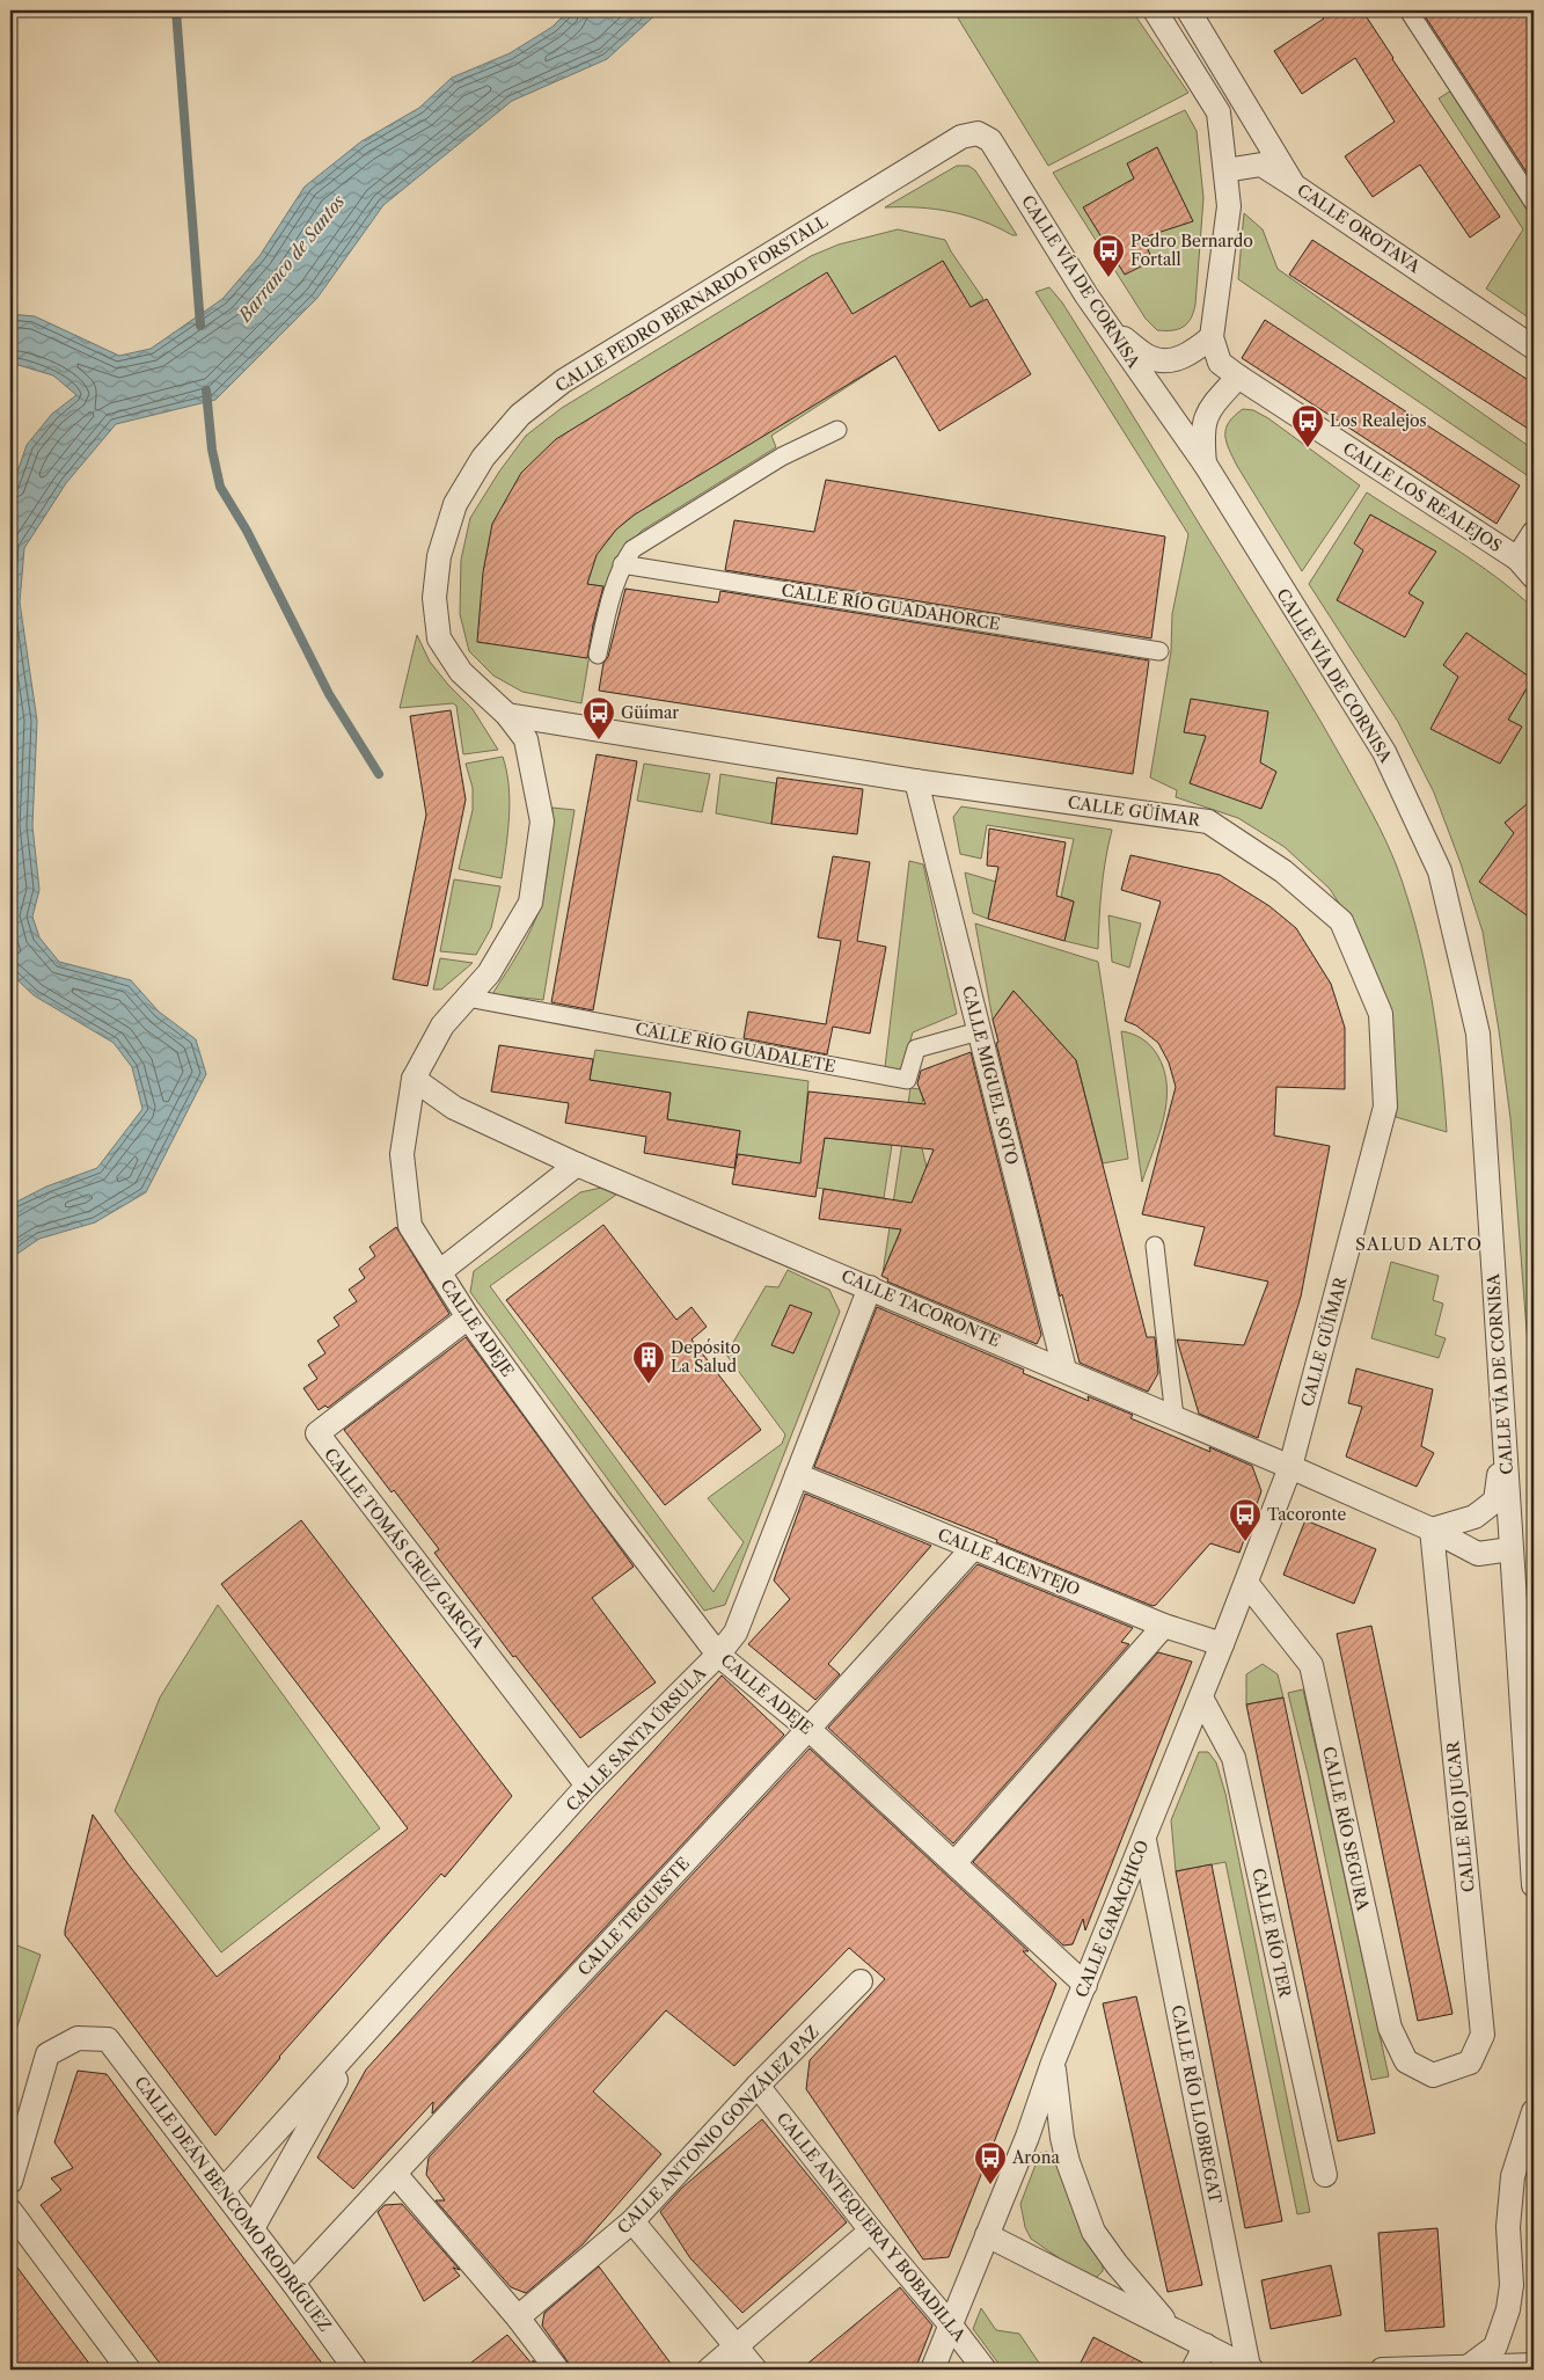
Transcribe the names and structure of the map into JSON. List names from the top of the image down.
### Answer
{
  "streets": {
    "street": [
      "CALLE OROTAVA",
      "CALLE VÍA DE CORNISA",
      "CALLE PEDRO BERNARDO FORSTALL",
      "CALLE LOS REALEJOS",
      "CALLE RÍO GUADAHORCE",
      "CALLE GÜÍMAR",
      "CALLE RÍO GUADALETE",
      "CALLE MIGUEL SOTO",
      "CALLE TACORONTE",
      "CALLE ADEJE",
      "CALLE TOMÁS CRUZ GARCÍA",
      "CALLE ACENTEJO",
      "CALLE SANTA ÚRSULA",
      "CALLE RÍO JUCAR",
      "CALLE RÍO SEGURA",
      "CALLE TEGUESTE",
      "CALLE GARACHICO",
      "CALLE RÍO TER",
      "CALLE RÍO LLOBREGAT",
      "CALLE ANTONIO GONZÁLEZ PAZ",
      "CALLE DEÁN BENCOMO RODRÍGUEZ",
      "CALLE ANTEQUERA Y BOBADILLA"
    ]
  },
  "crossings": [
    ["CALLE VÍA DE CORNISA", "CALLE PEDRO BERNARDO FORSTALL"],
    ["CALLE VÍA DE CORNISA", "CALLE TACORONTE"],
    ["CALLE PEDRO BERNARDO FORSTALL", "CALLE GÜÍMAR"],
    ["CALLE PEDRO BERNARDO FORSTALL", "CALLE RÍO GUADALETE"],
    ["CALLE PEDRO BERNARDO FORSTALL", "CALLE TACORONTE"],
    ["CALLE PEDRO BERNARDO FORSTALL", "CALLE ADEJE"],
    ["CALLE GÜÍMAR", "CALLE MIGUEL SOTO"],
    ["CALLE GÜÍMAR", "CALLE TACORONTE"],
    ["CALLE GÜÍMAR", "CALLE GARACHICO"],
    ["CALLE RÍO GUADALETE", "CALLE MIGUEL SOTO"],
    ["CALLE MIGUEL SOTO", "CALLE TACORONTE"],
    ["CALLE TACORONTE", "CALLE SANTA ÚRSULA"],
    ["CALLE TACORONTE", "CALLE RÍO JUCAR"],
    ["CALLE TACORONTE", "CALLE GARACHICO"],
    ["CALLE ADEJE", "CALLE TOMÁS CRUZ GARCÍA"],
    ["CALLE ADEJE", "CALLE SANTA ÚRSULA"],
    ["CALLE ADEJE", "CALLE TEGUESTE"],
    ["CALLE ADEJE", "CALLE GARACHICO"],
    ["CALLE TOMÁS CRUZ GARCÍA", "CALLE SANTA ÚRSULA"],
    ["CALLE ACENTEJO", "CALLE SANTA ÚRSULA"],
    ["CALLE ACENTEJO", "CALLE TEGUESTE"],
    ["CALLE ACENTEJO", "CALLE GARACHICO"],
    ["CALLE SANTA ÚRSULA", "CALLE DEÁN BENCOMO RODRÍGUEZ"],
    ["CALLE RÍO JUCAR", "CALLE RÍO SEGURA"],
    ["CALLE RÍO SEGURA", "CALLE GARACHICO"],
    ["CALLE TEGUESTE", "CALLE DEÁN BENCOMO RODRÍGUEZ"],
    ["CALLE GARACHICO", "CALLE RÍO TER"],
    ["CALLE GARACHICO", "CALLE RÍO LLOBREGAT"],
    ["CALLE GARACHICO", "CALLE ANTEQUERA Y BOBADILLA"],
    ["CALLE ANTONIO GONZÁLEZ PAZ", "CALLE ANTEQUERA Y BOBADILLA"]
  ],
  "districts": ["SALUD ALTO"],
  "water": ["Barranco de Santos"],
  "places": {
    "bus stop": [
      "Pedro Bernardo Fortall",
      "Los Realejos",
      "Güímar",
      "Tacoronte",
      "Arona"
    ],
    "building": ["Depósito La Salud"]
  }
}
